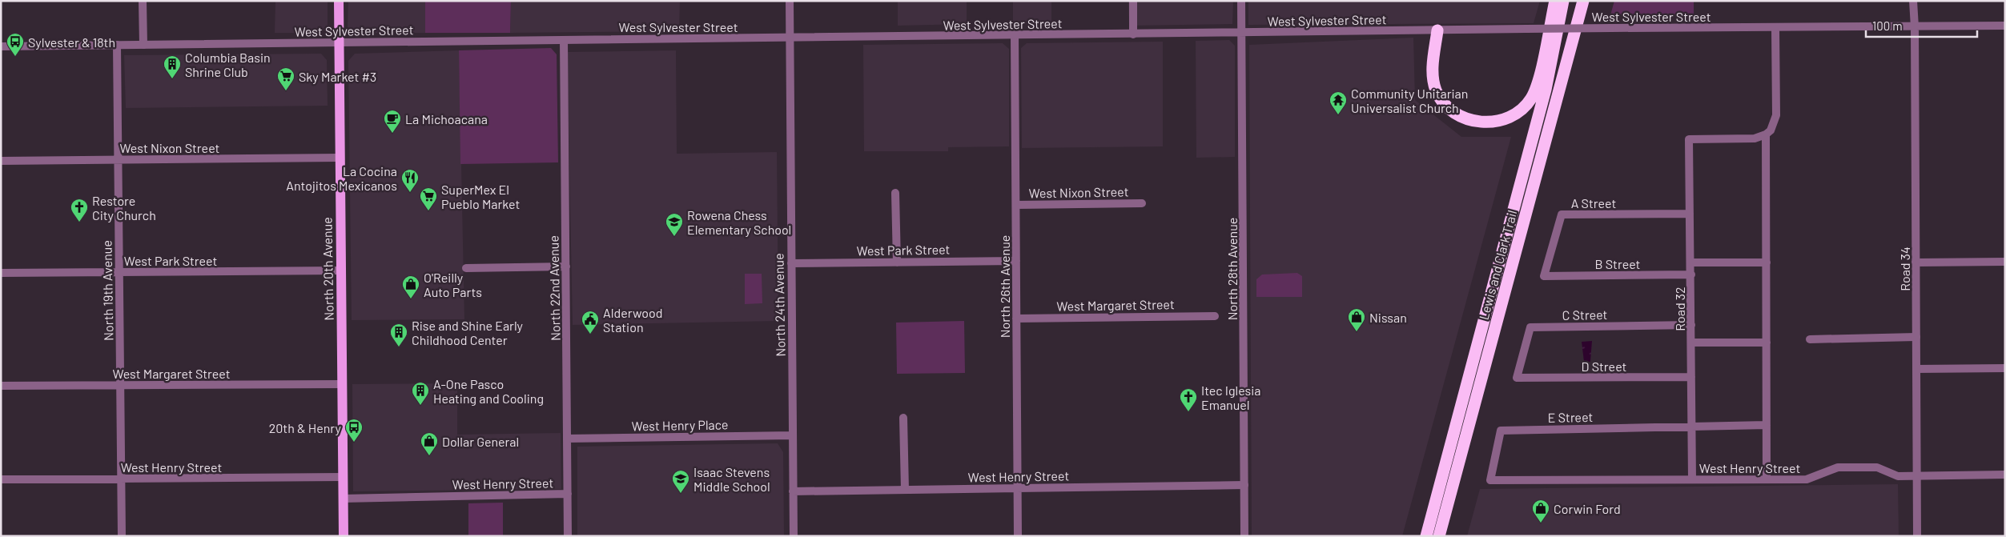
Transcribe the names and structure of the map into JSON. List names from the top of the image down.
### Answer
{
  "streets": {
    "highway": ["Lewis and Clark Trail"],
    "main road": ["North 20th Avenue"],
    "street": [
      "West Sylvester Street",
      "West Nixon Street",
      "A Street",
      "West Park Street",
      "B Street",
      "North 28th Avenue",
      "Road 34",
      "North 26th Avenue",
      "North 22nd Avenue",
      "North 19th Avenue",
      "North 24th Avenue",
      "West Margaret Street",
      "Road 32",
      "C Street",
      "D Street",
      "E Street",
      "West Henry Place",
      "West Henry Street"
    ]
  },
  "crossings": [
    ["West Sylvester Street", "North 20th Avenue"],
    ["West Sylvester Street", "North 28th Avenue"],
    ["West Sylvester Street", "Road 34"],
    ["West Sylvester Street", "North 26th Avenue"],
    ["West Sylvester Street", "North 22nd Avenue"],
    ["West Sylvester Street", "North 19th Avenue"],
    ["West Sylvester Street", "North 24th Avenue"],
    ["West Nixon Street", "North 20th Avenue"],
    ["West Nixon Street", "North 26th Avenue"],
    ["West Nixon Street", "North 19th Avenue"],
    ["A Street", "B Street"],
    ["A Street", "Road 32"],
    ["West Park Street", "North 20th Avenue"],
    ["West Park Street", "North 26th Avenue"],
    ["West Park Street", "North 19th Avenue"],
    ["West Park Street", "North 24th Avenue"],
    ["B Street", "Road 32"],
    ["North 20th Avenue", "West Margaret Street"],
    ["North 20th Avenue", "West Henry Street"],
    ["North 28th Avenue", "West Henry Street"],
    ["Road 34", "West Henry Street"],
    ["North 26th Avenue", "West Margaret Street"],
    ["North 26th Avenue", "West Henry Street"],
    ["North 22nd Avenue", "West Henry Place"],
    ["North 22nd Avenue", "West Henry Street"],
    ["North 19th Avenue", "West Margaret Street"],
    ["North 19th Avenue", "West Henry Street"],
    ["North 24th Avenue", "West Henry Place"],
    ["North 24th Avenue", "West Henry Street"],
    ["Road 32", "C Street"],
    ["Road 32", "D Street"],
    ["Road 32", "E Street"],
    ["Road 32", "West Henry Street"],
    ["C Street", "D Street"],
    ["E Street", "West Henry Street"]
  ],
  "places": {
    "bus stop": ["Sylvester & 18th", "20th & Henry"],
    "building": ["Columbia Basin Shrine Club", "Rise and Shine Early Childhood Center", "A-One Pasco Heating and Cooling"],
    "supermarket": ["Sky Market #3", "SuperMex El Pueblo Market"],
    "temple": ["Community Unitarian Universalist Church"],
    "cafe": ["La Michoacana"],
    "restaurant": ["La Cocina Antojitos Mexicanos"],
    "church": ["Restore City Church", "Itec Iglesia Emanuel"],
    "school or university": ["Rowena Chess Elementary School", "Isaac Stevens Middle School"],
    "shop": [
      "O'Reilly Auto Parts",
      "Nissan",
      "Dollar General",
      "Corwin Ford"
    ],
    "public building": ["Alderwood Station"]
  },
  "scale_bar": "100 m"
}
